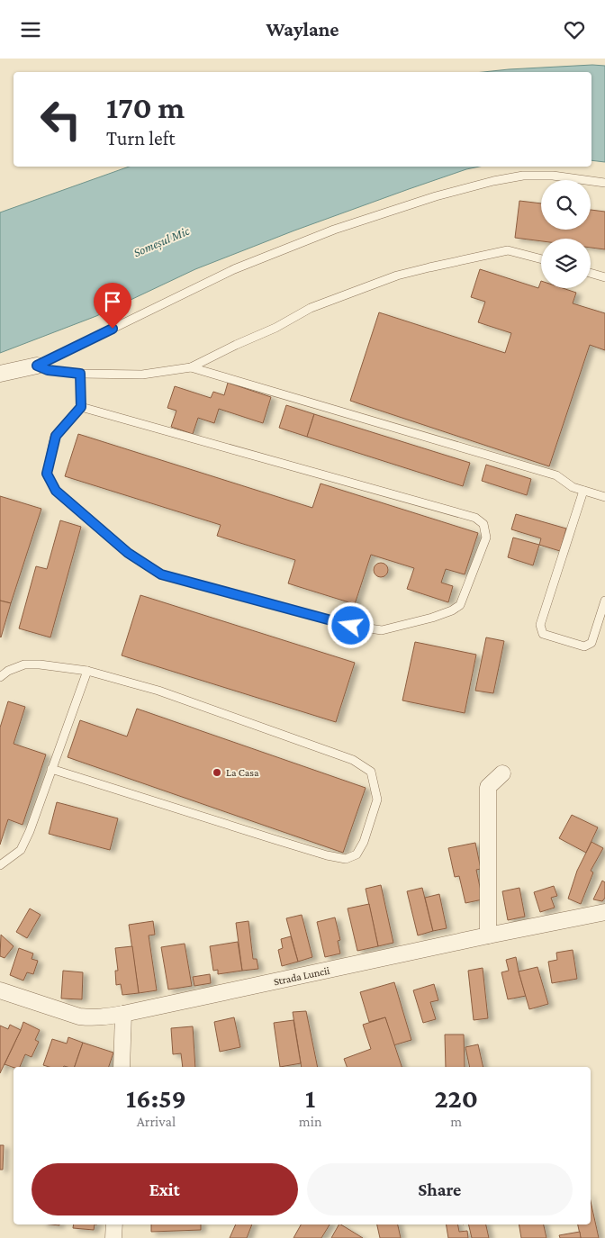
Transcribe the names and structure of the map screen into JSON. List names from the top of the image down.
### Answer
{
  "streets": {
    "street": ["Strada Luncii"]
  },
  "water": ["Someșul Mic"],
  "places": ["La Casa"],
  "page": {
    "header": "Waylane",
    "turn": ["170 m", "Turn left"],
    "eta": [
      "16:59",
      "Arrival",
      "1",
      "min",
      "220",
      "m"
    ],
    "buttons": ["Exit", "Share"]
  }
}
